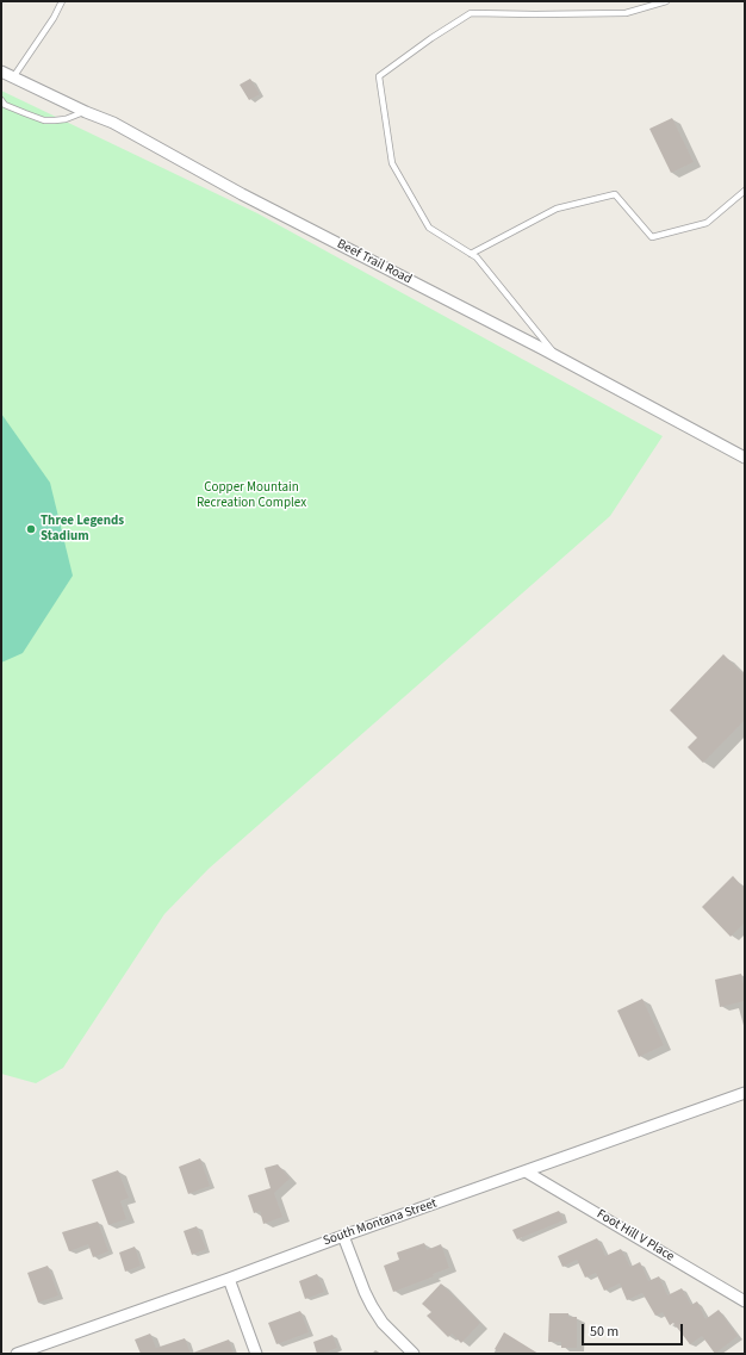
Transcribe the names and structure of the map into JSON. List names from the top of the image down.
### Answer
{
  "streets": {
    "street": ["Beef Trail Road", "South Montana Street", "Foot Hill V Place"]
  },
  "crossings": [
    ["South Montana Street", "Foot Hill V Place"]
  ],
  "parks": ["Copper Mountain Recreation Complex"],
  "places": ["Three Legends Stadium"],
  "scale_bar": "50 m"
}
